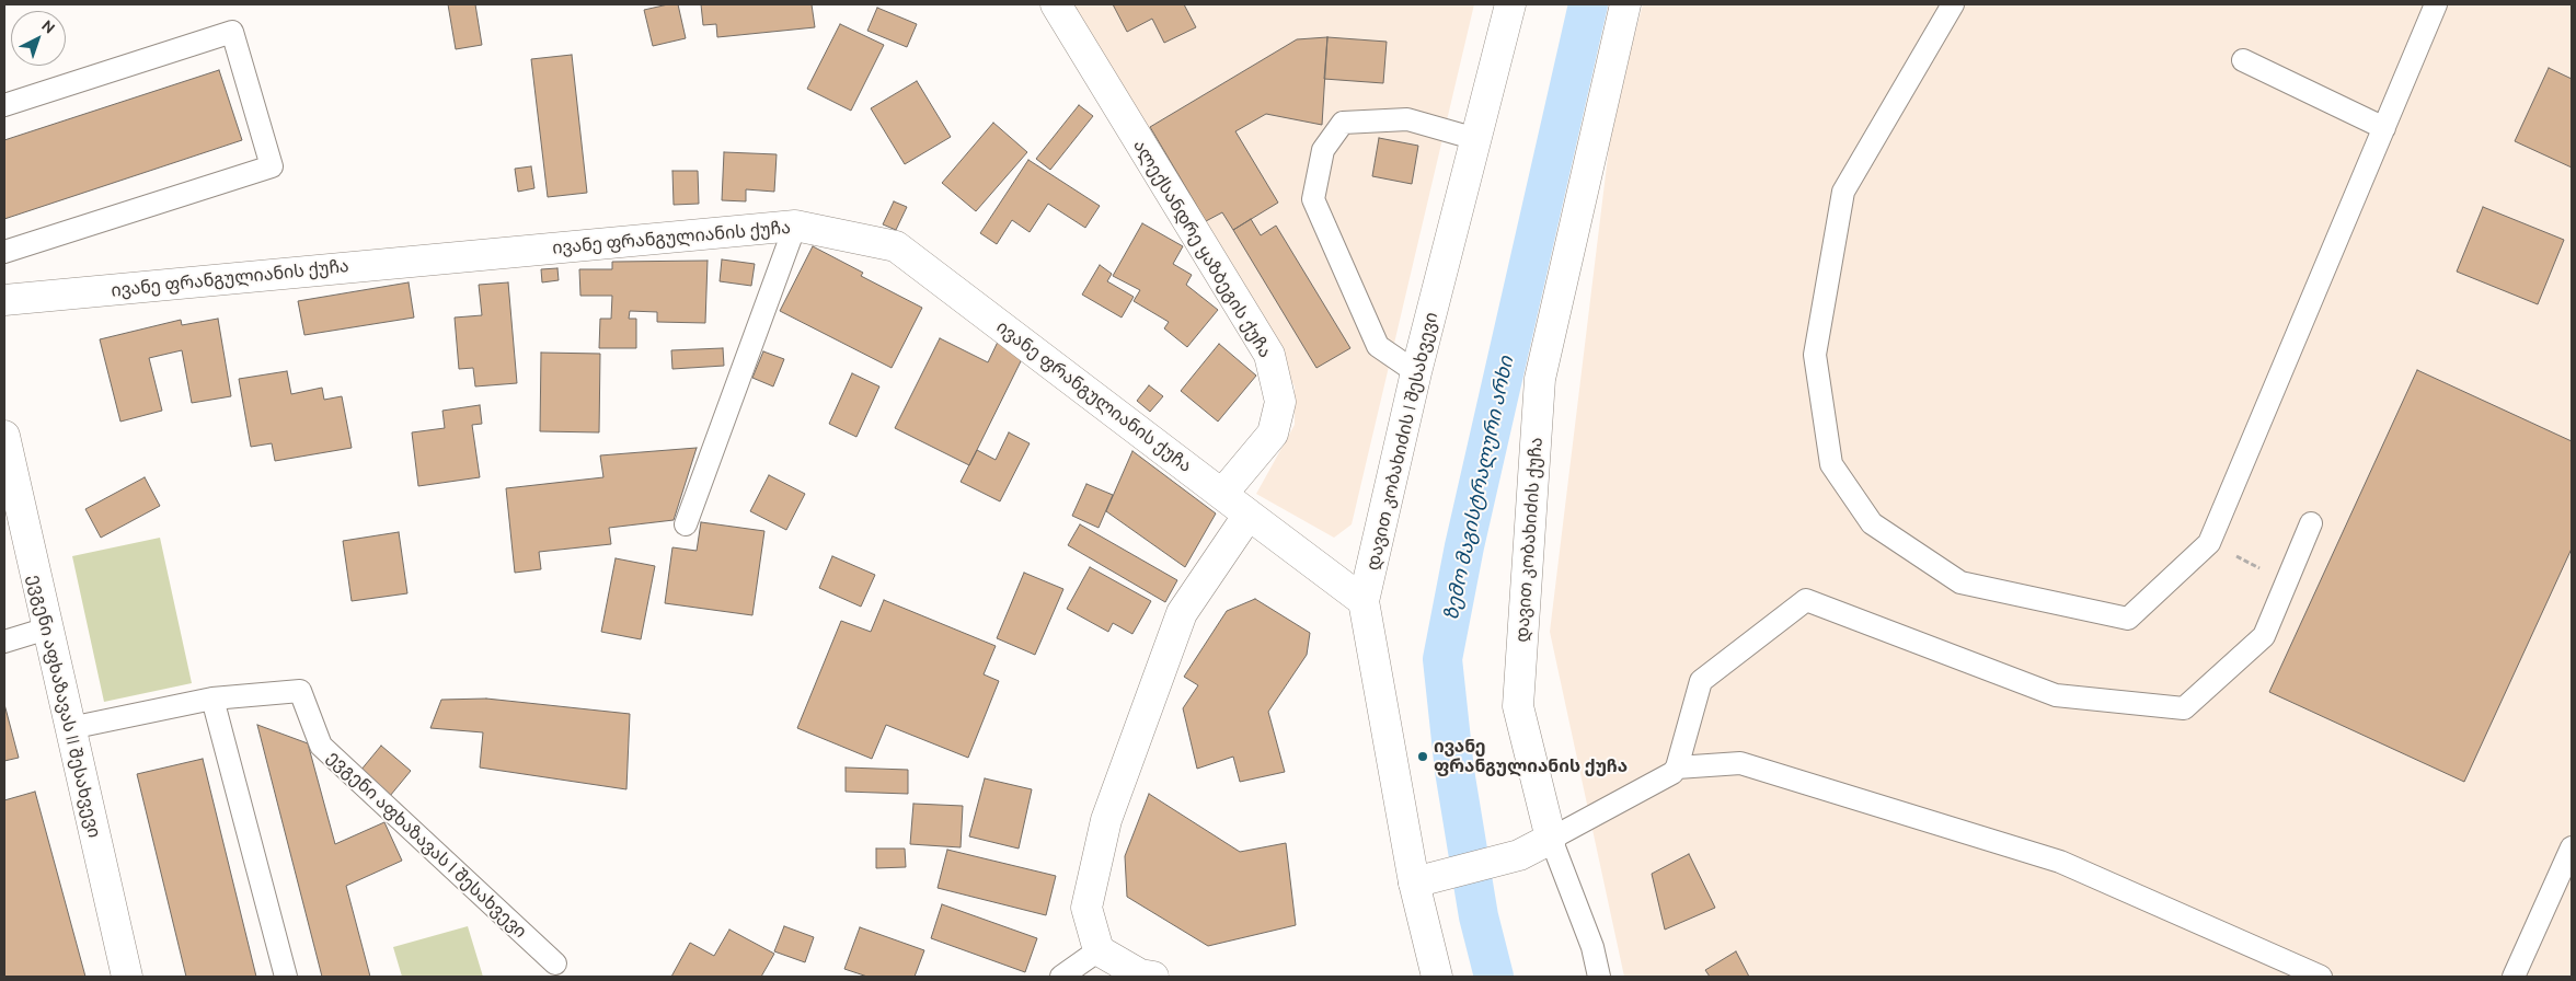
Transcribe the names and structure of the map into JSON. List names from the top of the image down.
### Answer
{
  "streets": {
    "street": [
      "ივანე ფრანგულიანის ქუჩა",
      "ალექსანდრე ყაზბეგის ქუჩა",
      "დავით კობახიძის I შესახვევი",
      "დავით კობახიძის ქუჩა",
      "ევგენი აფხაზავას II შესახვევი"
    ],
    "lane": ["ევგენი აფხაზავას I შესახვევი"]
  },
  "crossings": [
    ["ივანე ფრანგულიანის ქუჩა", "ალექსანდრე ყაზბეგის ქუჩა"],
    ["ივანე ფრანგულიანის ქუჩა", "დავით კობახიძის I შესახვევი"],
    ["ევგენი აფხაზავას II შესახვევი", "ევგენი აფხაზავას I შესახვევი"]
  ],
  "water": ["ზემო მაგისტრალური არხი"],
  "places": ["ივანე ფრანგულიანის ქუჩა"],
  "north": "top right"
}
